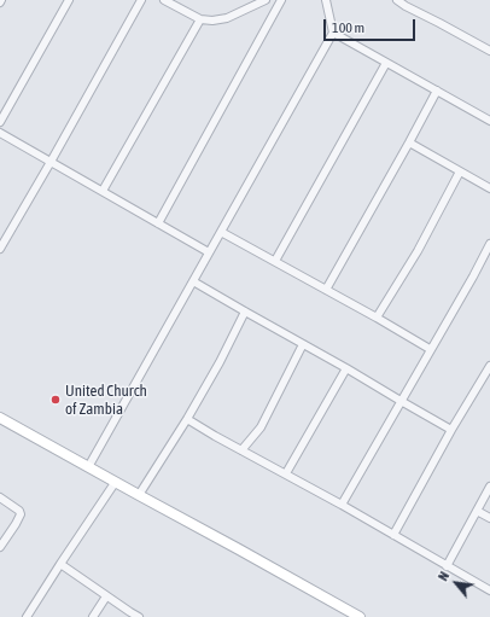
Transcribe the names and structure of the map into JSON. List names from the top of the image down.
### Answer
{
  "places": ["United Church of Zambia"],
  "scale_bar": "100 m",
  "north": "top left"
}
